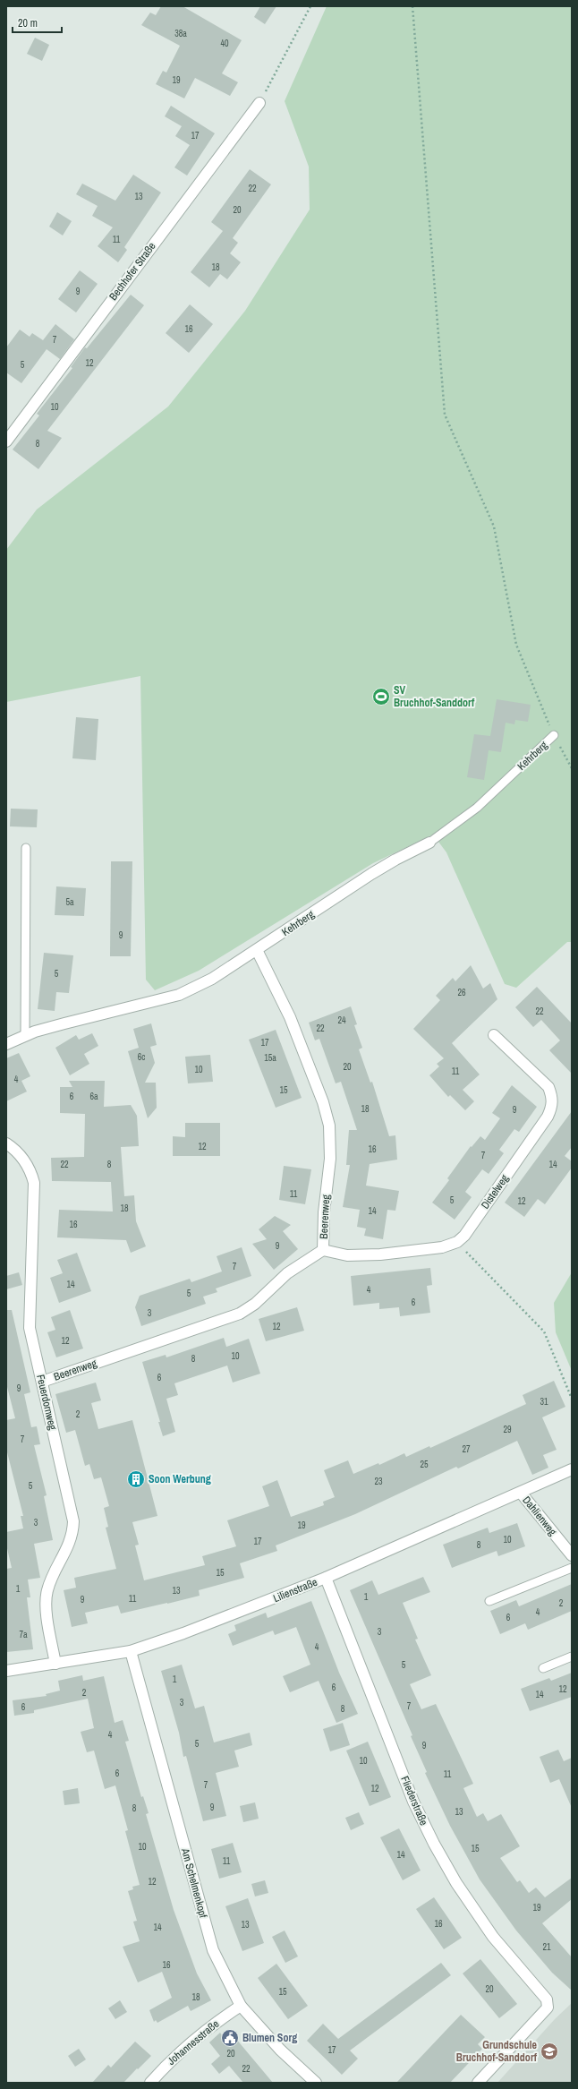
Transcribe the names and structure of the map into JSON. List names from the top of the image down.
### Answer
{
  "streets": {
    "street": [
      "Bechhofer Straße",
      "Kehrberg",
      "Distelweg",
      "Beerenweg",
      "Feuerdornweg",
      "Dahlienweg",
      "Lilienstraße",
      "Fliederstraße",
      "Am Schelmenkopf",
      "Johannesstraße"
    ]
  },
  "crossings": [
    ["Kehrberg", "Beerenweg"],
    ["Distelweg", "Beerenweg"],
    ["Beerenweg", "Feuerdornweg"],
    ["Feuerdornweg", "Lilienstraße"],
    ["Dahlienweg", "Lilienstraße"],
    ["Lilienstraße", "Fliederstraße"],
    ["Lilienstraße", "Am Schelmenkopf"],
    ["Am Schelmenkopf", "Johannesstraße"]
  ],
  "places": {
    "sports": ["SV Bruchhof-Sanddorf"],
    "building": ["Soon Werbung"],
    "public building": ["Blumen Sorg"],
    "school or university": ["Grundschule Bruchhof-Sanddorf"]
  },
  "house_numbers": [
    "38a",
    "40",
    "19",
    "17",
    "22",
    "13",
    "20",
    "11",
    "18",
    "9",
    "16",
    "7",
    "12",
    "5",
    "10",
    "8",
    "5a",
    "9",
    "5",
    "26",
    "22",
    "24",
    "22",
    "17",
    "6c",
    "15a",
    "20",
    "10",
    "11",
    "4",
    "15",
    "6",
    "6a",
    "18",
    "9",
    "12",
    "16",
    "7",
    "22",
    "8",
    "14",
    "11",
    "5",
    "12",
    "18",
    "14",
    "16",
    "9",
    "7",
    "14",
    "4",
    "5",
    "6",
    "3",
    "12",
    "12",
    "10",
    "8",
    "6",
    "9",
    "31",
    "2",
    "29",
    "7",
    "27",
    "25",
    "23",
    "5",
    "3",
    "19",
    "10",
    "17",
    "8",
    "15",
    "1",
    "13",
    "1",
    "11",
    "9",
    "2",
    "4",
    "6",
    "3",
    "7a",
    "4",
    "5",
    "1",
    "6",
    "12",
    "2",
    "14",
    "3",
    "7",
    "6",
    "8",
    "4",
    "5",
    "9",
    "10",
    "6",
    "11",
    "7",
    "12",
    "9",
    "8",
    "13",
    "10",
    "15",
    "14",
    "11",
    "12",
    "19",
    "16",
    "13",
    "14",
    "21",
    "16",
    "20",
    "15",
    "18",
    "17",
    "20",
    "22"
  ],
  "scale_bar": "20 m"
}
